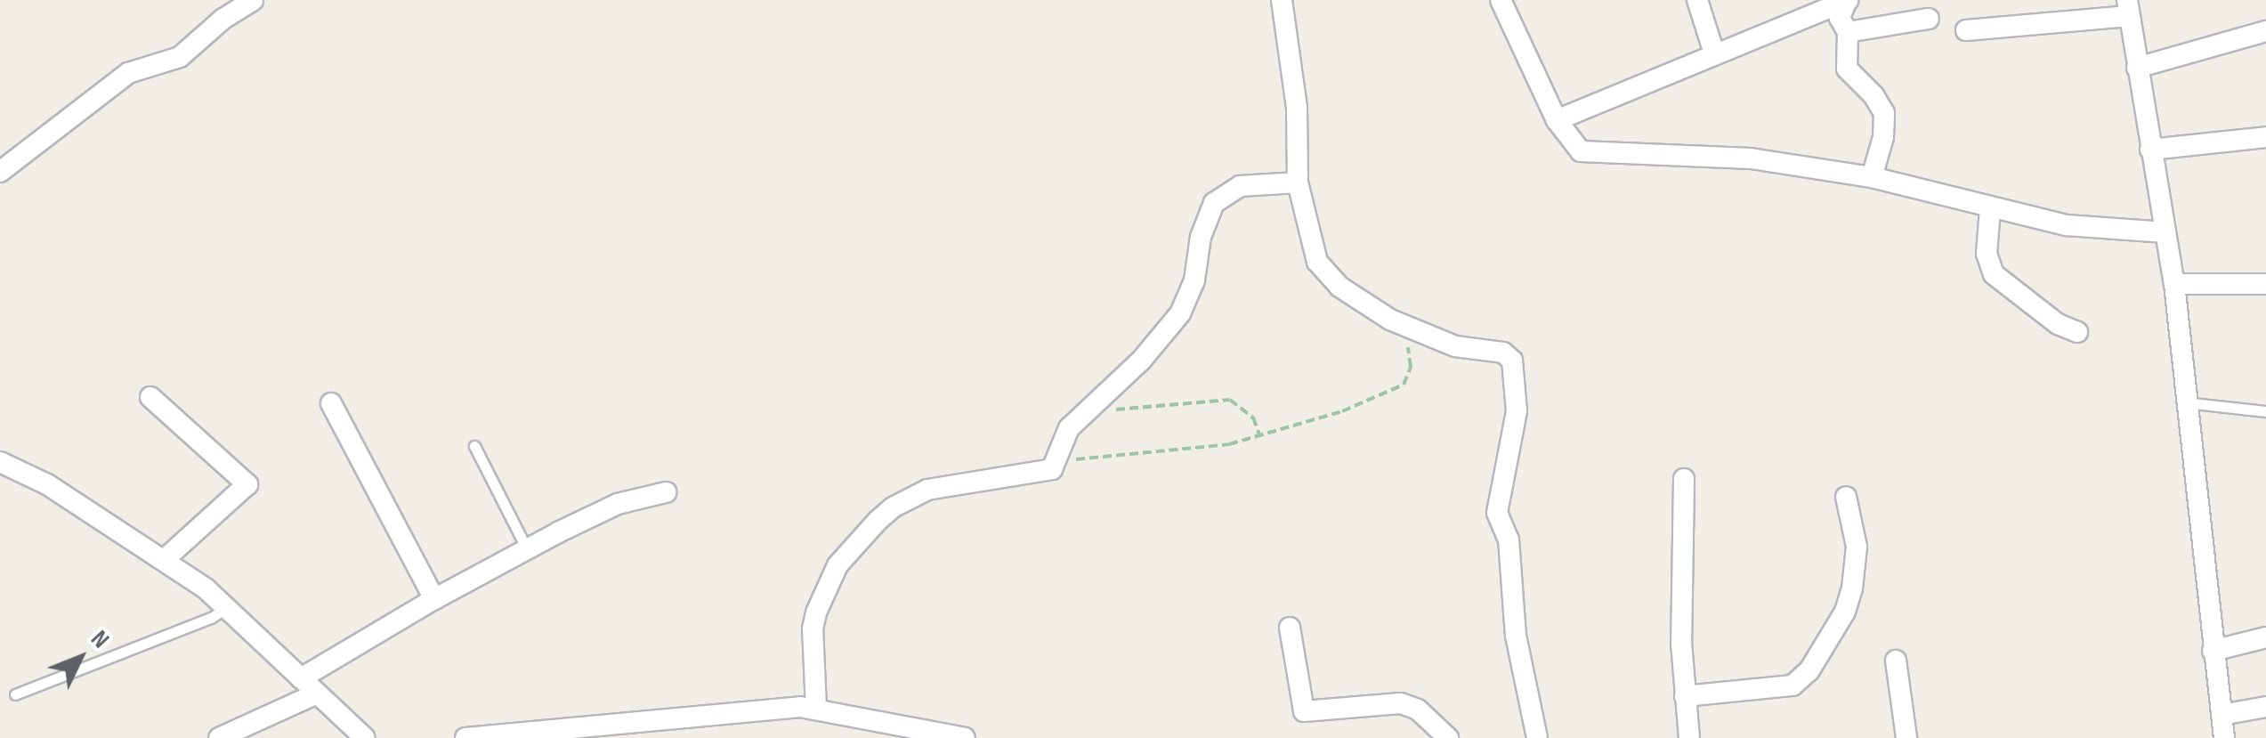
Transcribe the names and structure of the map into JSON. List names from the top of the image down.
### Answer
{
  "north": "top right"
}
